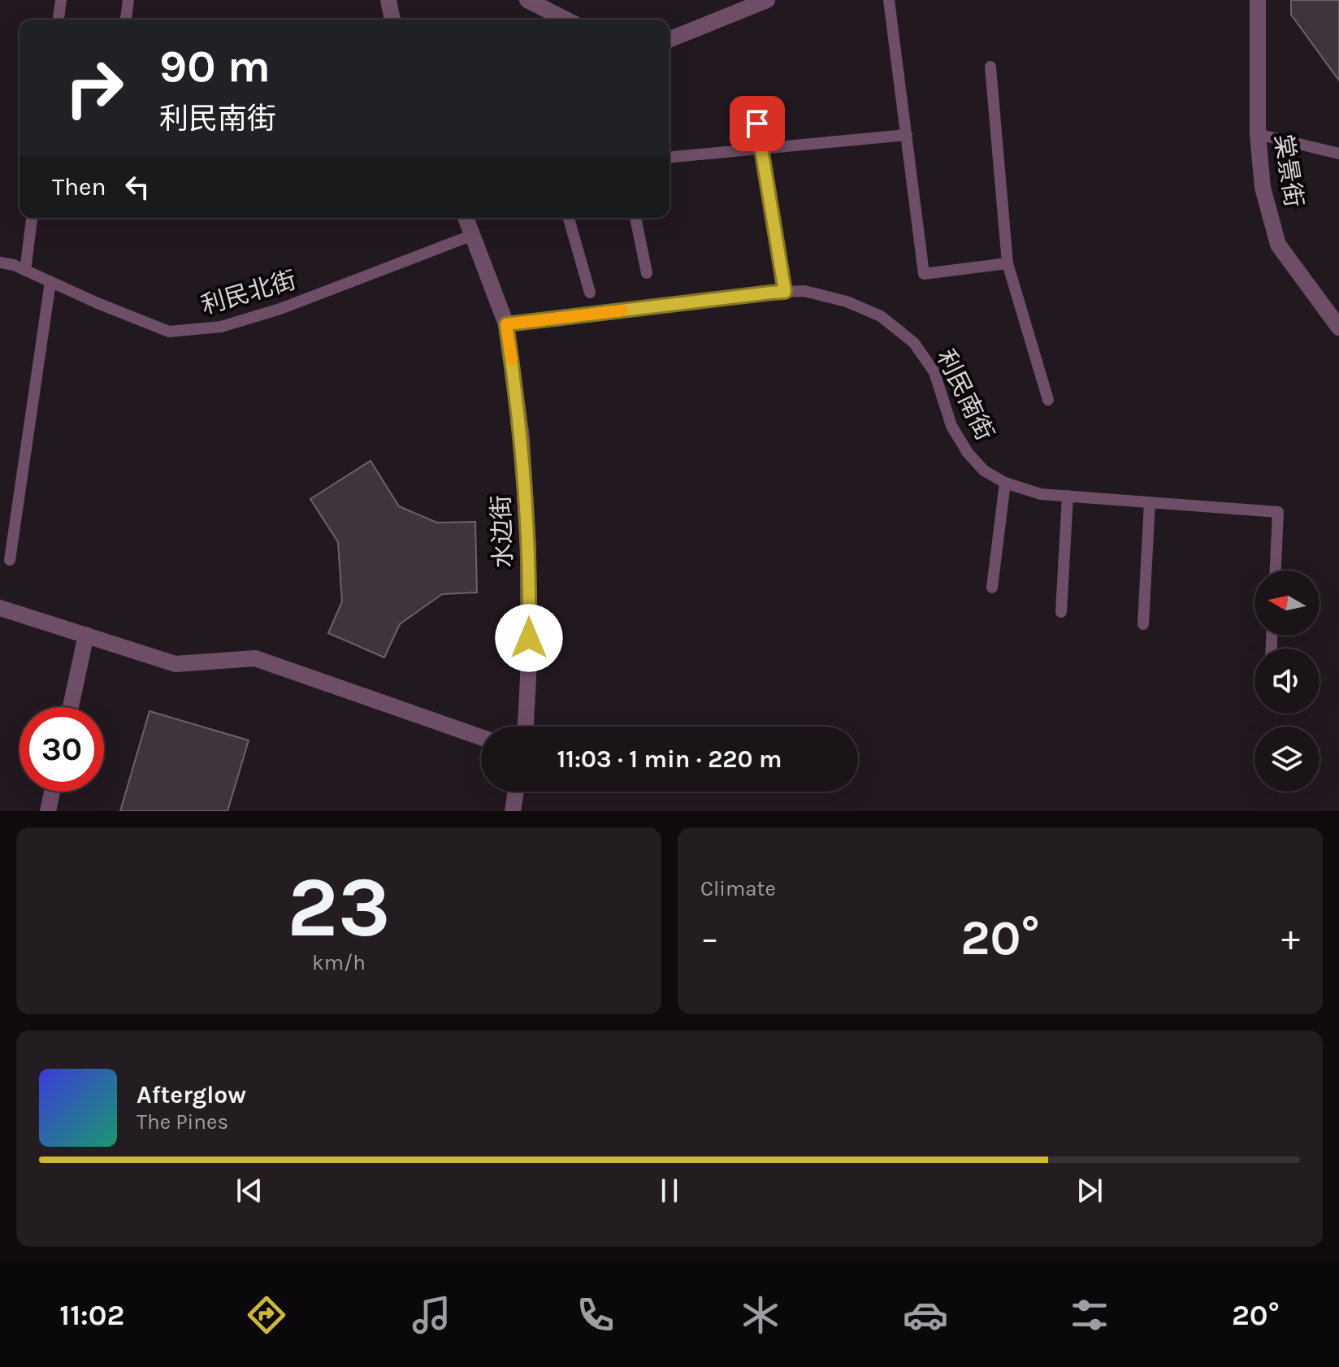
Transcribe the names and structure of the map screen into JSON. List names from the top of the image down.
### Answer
{
  "streets": {
    "street": ["棠景街", "水边街"],
    "lane": ["利民北街", "利民南街"]
  },
  "crossings": [
    ["利民北街", "水边街"],
    ["利民南街", "水边街"]
  ],
  "north": "left",
  "page": {
    "turn": ["90 m", "利民南街"],
    "then": "Then",
    "limit": "30",
    "trip": "11:03 · 1 min · 220 m",
    "tile": [
      ["23", "km/h"],
      "Climate"
    ],
    "heat": ["−", "20°", "+"],
    "song": ["Afterglow", "The Pines"],
    "tabs": ["11:02", "20°"]
  }
}
